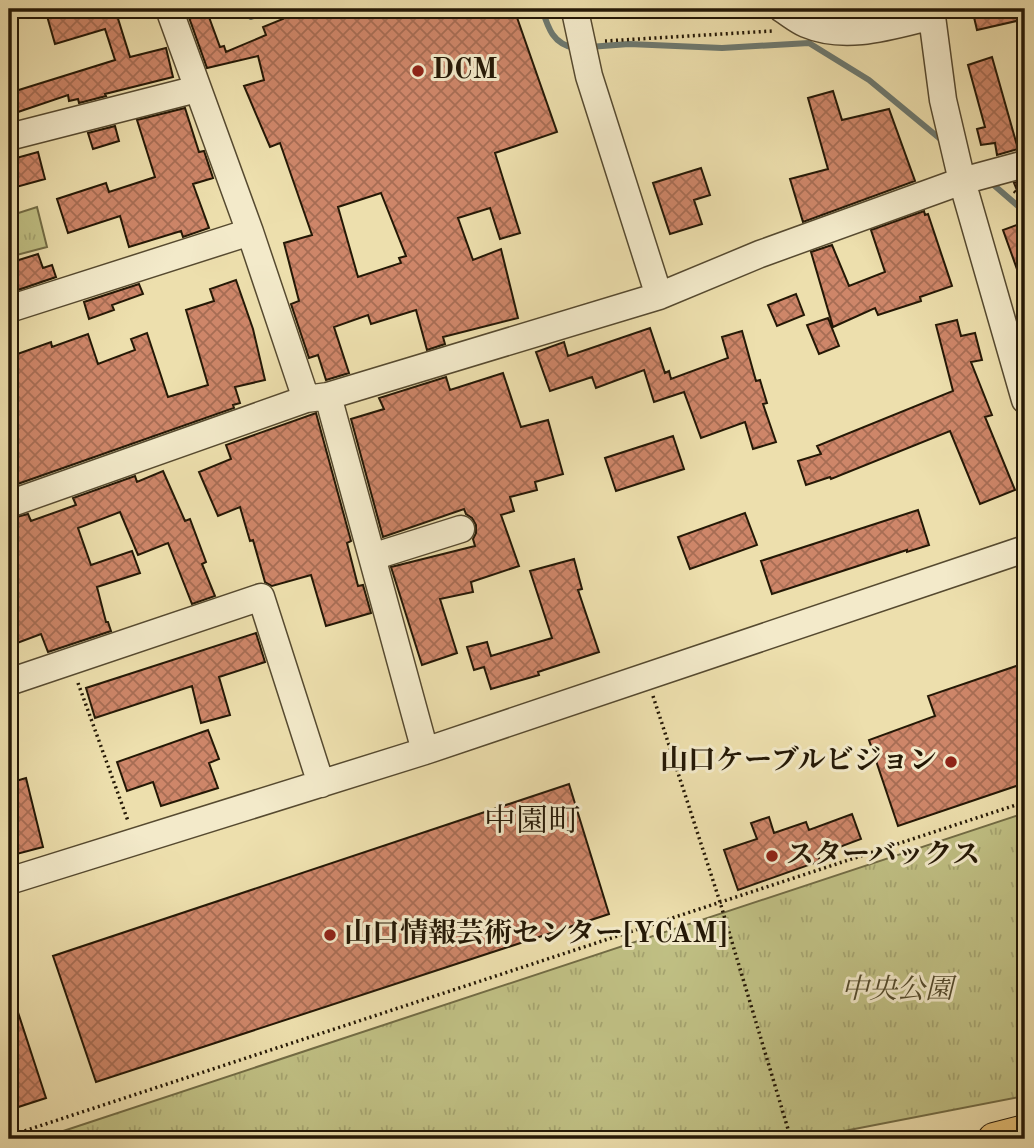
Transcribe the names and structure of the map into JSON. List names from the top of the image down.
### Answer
{
  "districts": ["中園町"],
  "parks": ["中央公園"],
  "places": [
    "DCM",
    "山口ケーブルビジョン",
    "スターバックス",
    "山口情報芸術センター[YCAM]"
  ]
}
